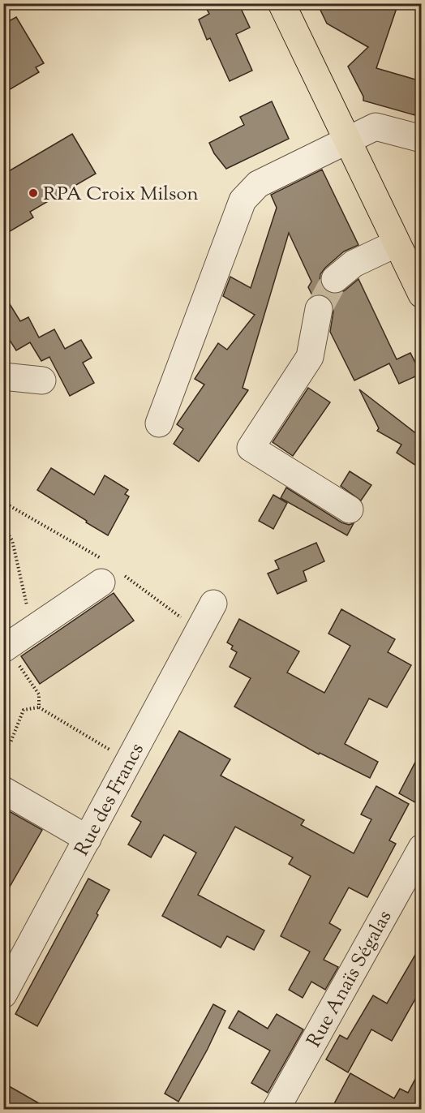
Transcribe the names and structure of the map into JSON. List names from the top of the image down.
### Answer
{
  "streets": {
    "street": ["Rue des Francs", "Rue Anaïs Ségalas"]
  },
  "places": ["RPA Croix Milson"]
}
